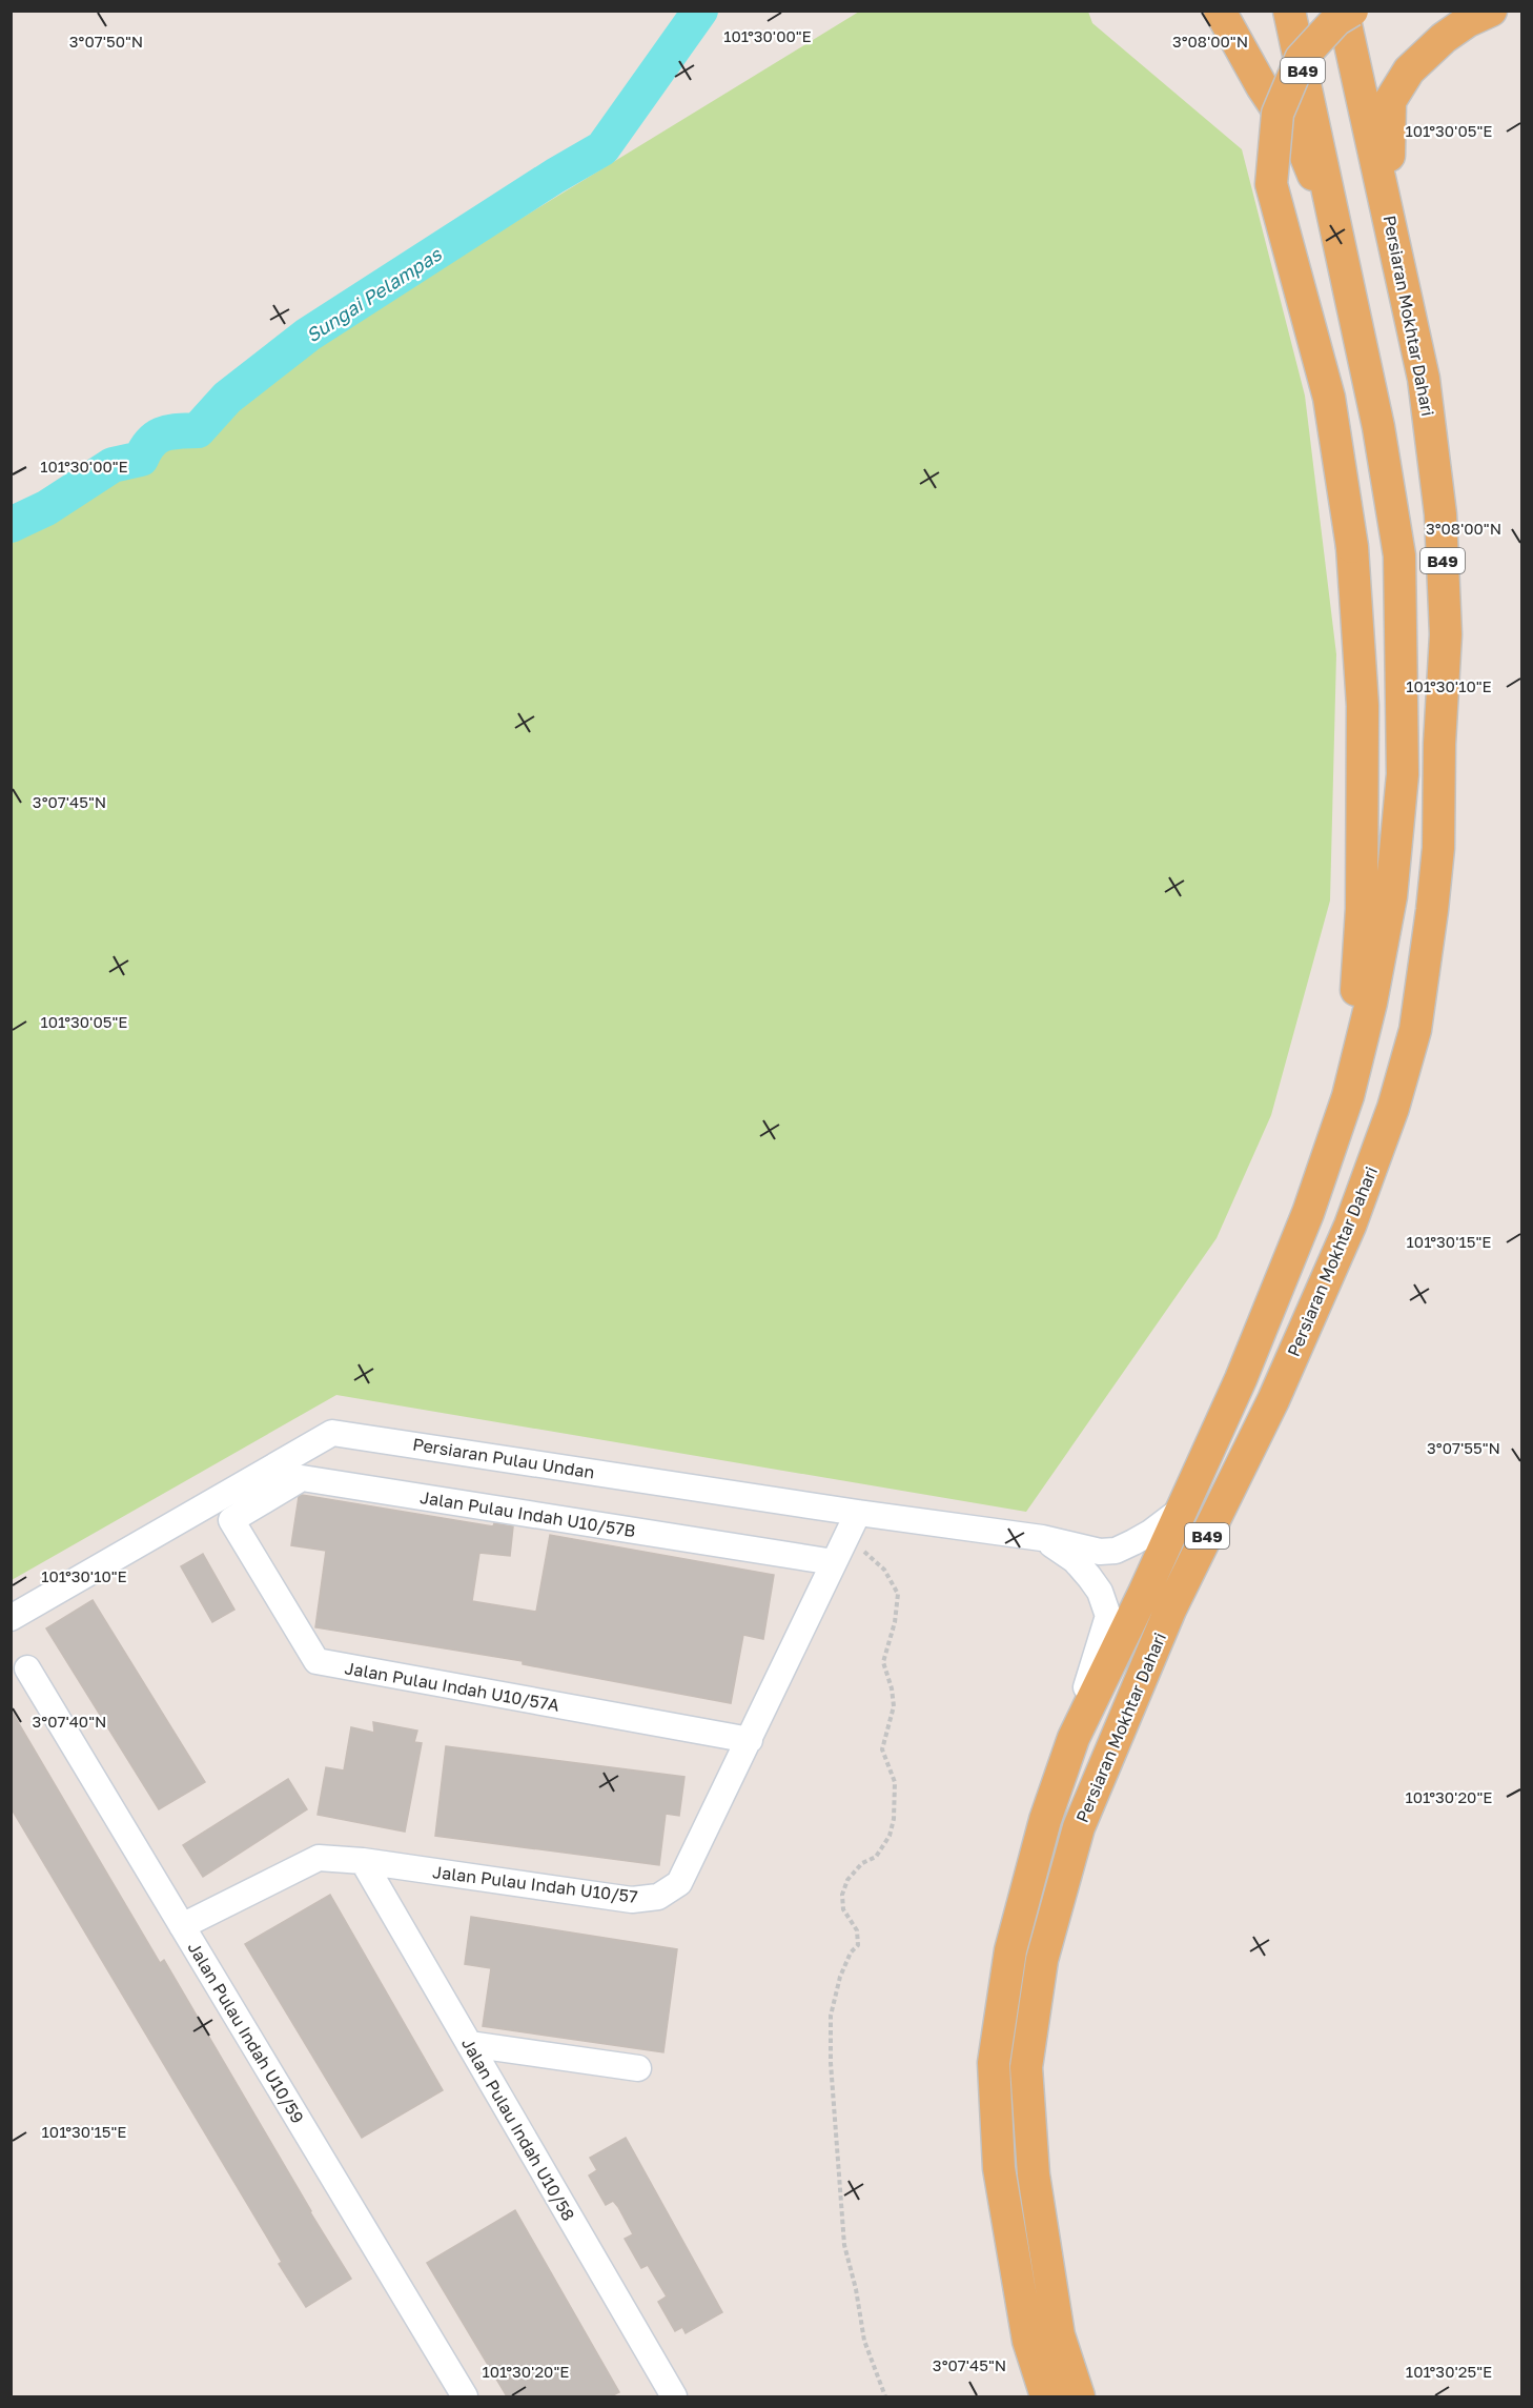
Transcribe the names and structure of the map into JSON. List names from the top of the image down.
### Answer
{
  "streets": {
    "main road": ["B49", "Persiaran Mokhtar Dahari"],
    "street": [
      "Persiaran Pulau Undan",
      "Jalan Pulau Indah U10/57B",
      "Jalan Pulau Indah U10/57A",
      "Jalan Pulau Indah U10/57",
      "Jalan Pulau Indah U10/59",
      "Jalan Pulau Indah U10/58"
    ]
  },
  "crossings": [
    ["B49", "Persiaran Mokhtar Dahari"],
    ["Persiaran Mokhtar Dahari", "Persiaran Pulau Undan"],
    ["Persiaran Pulau Undan", "Jalan Pulau Indah U10/57"],
    ["Jalan Pulau Indah U10/57B", "Jalan Pulau Indah U10/57A"],
    ["Jalan Pulau Indah U10/57B", "Jalan Pulau Indah U10/57"],
    ["Jalan Pulau Indah U10/57A", "Jalan Pulau Indah U10/57"],
    ["Jalan Pulau Indah U10/57", "Jalan Pulau Indah U10/59"],
    ["Jalan Pulau Indah U10/57", "Jalan Pulau Indah U10/58"]
  ],
  "water": ["Sungai Pelampas"],
  "coordinates": [
    "101°30'00\"E",
    "3°08'00\"N",
    "3°07'50\"N",
    "101°30'05\"E",
    "101°30'10\"E",
    "3°07'45\"N",
    "101°30'15\"E",
    "3°07'55\"N",
    "3°07'40\"N",
    "101°30'20\"E",
    "101°30'25\"E"
  ]
}
